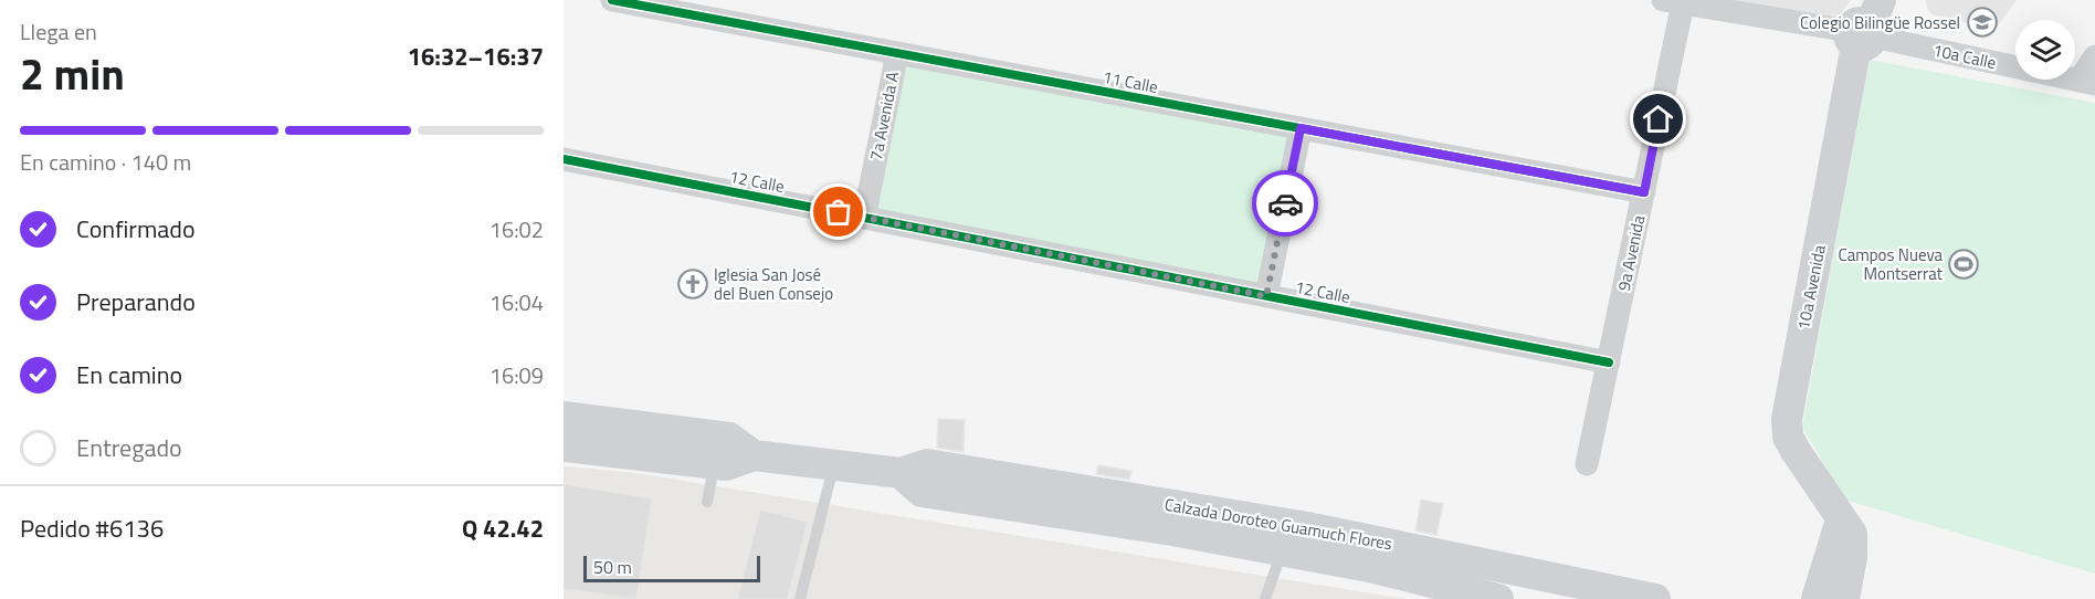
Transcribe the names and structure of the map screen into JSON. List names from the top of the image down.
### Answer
{
  "streets": {
    "main road": ["10a Avenida", "Calzada Doroteo Guamuch Flores"],
    "street": [
      "10a Calle",
      "11 Calle",
      "7a Avenida A",
      "12 Calle",
      "9a Avenida"
    ]
  },
  "crossings": [
    ["10a Calle", "9a Avenida"],
    ["10a Calle", "10a Avenida"],
    ["11 Calle", "7a Avenida A"],
    ["11 Calle", "9a Avenida"],
    ["7a Avenida A", "12 Calle"],
    ["12 Calle", "9a Avenida"]
  ],
  "places": {
    "school or university": ["Colegio Bilingüe Rossel"],
    "sports": ["Campos Nueva Montserrat"],
    "church": ["Iglesia San José del Buen Consejo"]
  },
  "scale_bar": "50 m",
  "page": {
    "heading": ["2 min", "Llega en", "16:32–16:37"],
    "panel": ["Pedido #6136", "Q 42.42"],
    "bar": "En camino · 140 m",
    "list": [
      ["Confirmado", "16:02"],
      ["Preparando", "16:04"],
      ["En camino", "16:09"],
      "Entregado"
    ],
    "scale": "50 m"
  }
}
